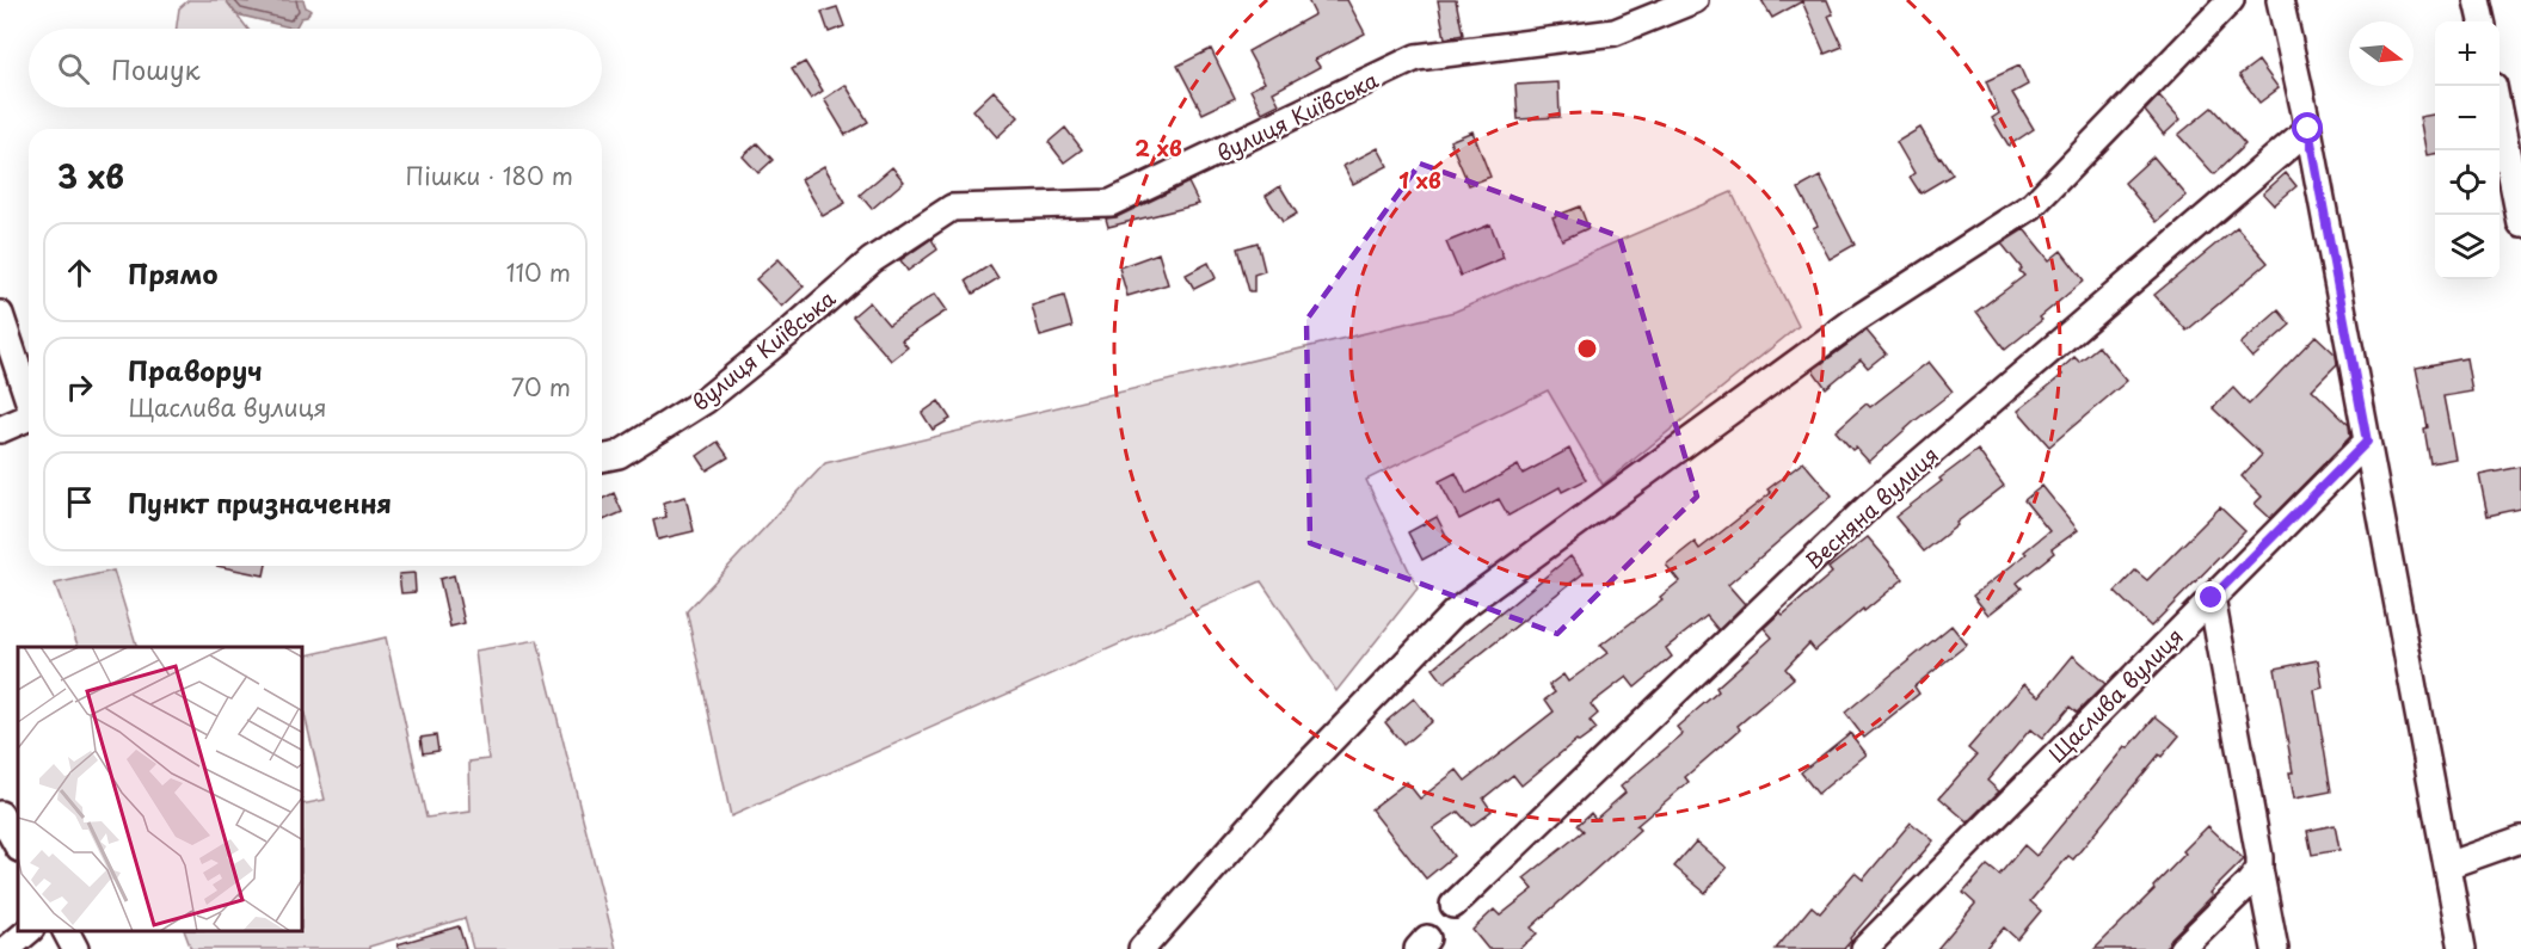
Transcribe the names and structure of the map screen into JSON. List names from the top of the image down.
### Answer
{
  "streets": {
    "street": ["вулиця Київська", "Весняна вулиця", "Щаслива вулиця"]
  },
  "north": "right",
  "page": {
    "map_buttons": ["+", "−"],
    "search": "Пошук",
    "heading": ["3 хв", "Пішки · 180 m"],
    "list": [
      ["Прямо", "110 m"],
      ["Праворуч", "Щаслива вулиця", "70 m"],
      "Пункт призначення"
    ]
  },
  "rings": ["2 хв", "1 хв"]
}
